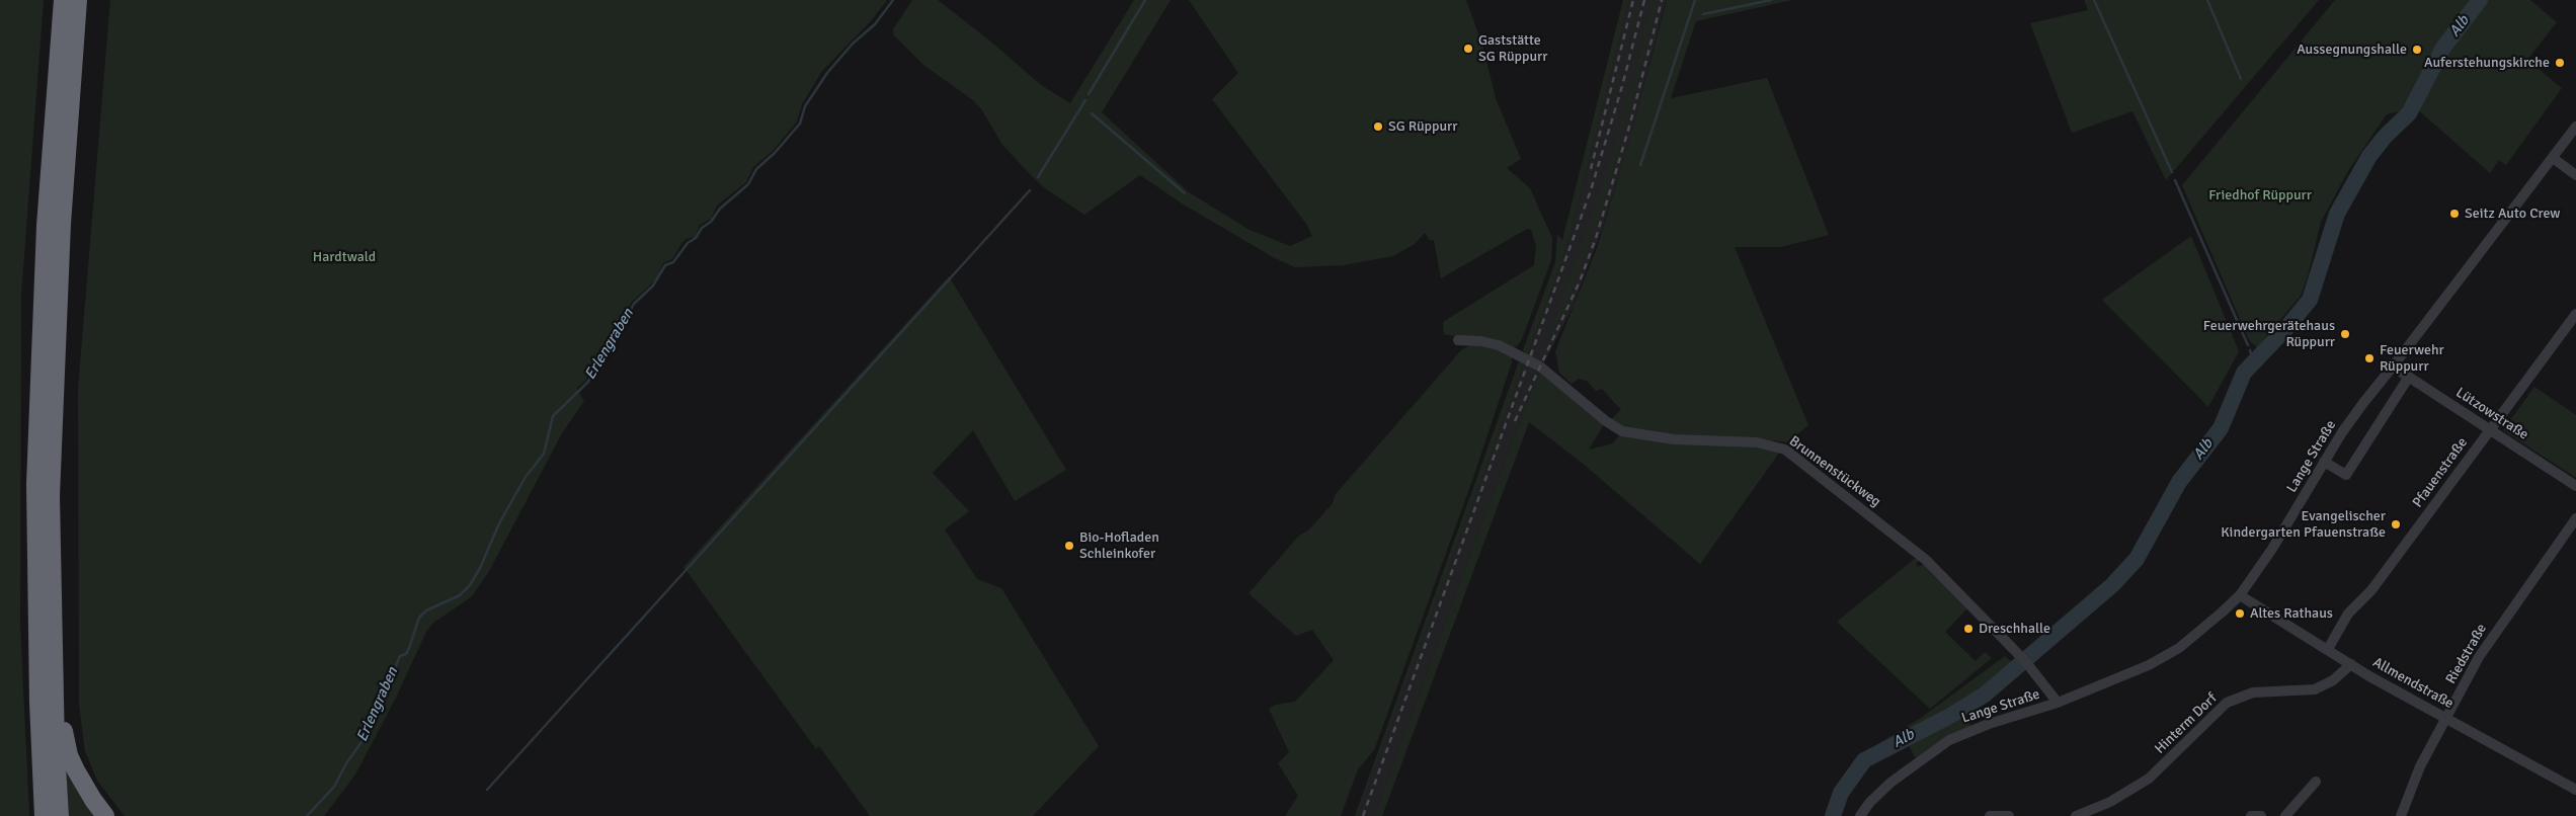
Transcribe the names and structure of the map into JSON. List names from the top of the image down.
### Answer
{
  "streets": {
    "street": [
      "Lützowstraße",
      "Lange Straße",
      "Brunnenstückweg",
      "Pfauenstraße",
      "Riedstraße",
      "Allmendstraße",
      "Hinterm Dorf"
    ]
  },
  "crossings": [
    ["Lützowstraße", "Lange Straße"],
    ["Lützowstraße", "Pfauenstraße"],
    ["Lange Straße", "Brunnenstückweg"],
    ["Lange Straße", "Allmendstraße"],
    ["Pfauenstraße", "Allmendstraße"],
    ["Riedstraße", "Allmendstraße"],
    ["Allmendstraße", "Hinterm Dorf"]
  ],
  "water": ["Alb", "Erlengraben"],
  "parks": ["Friedhof Rüppurr", "Hardtwald"],
  "places": [
    "Gaststätte SG Rüppurr",
    "Aussegnungshalle",
    "Auferstehungskirche",
    "SG Rüppurr",
    "Seitz Auto Crew",
    "Feuerwehrgerätehaus Rüppurr",
    "Feuerwehr Rüppurr",
    "Evangelischer Kindergarten Pfauenstraße",
    "Bio-Hofladen Schleinkofer",
    "Altes Rathaus",
    "Dreschhalle"
  ]
}
